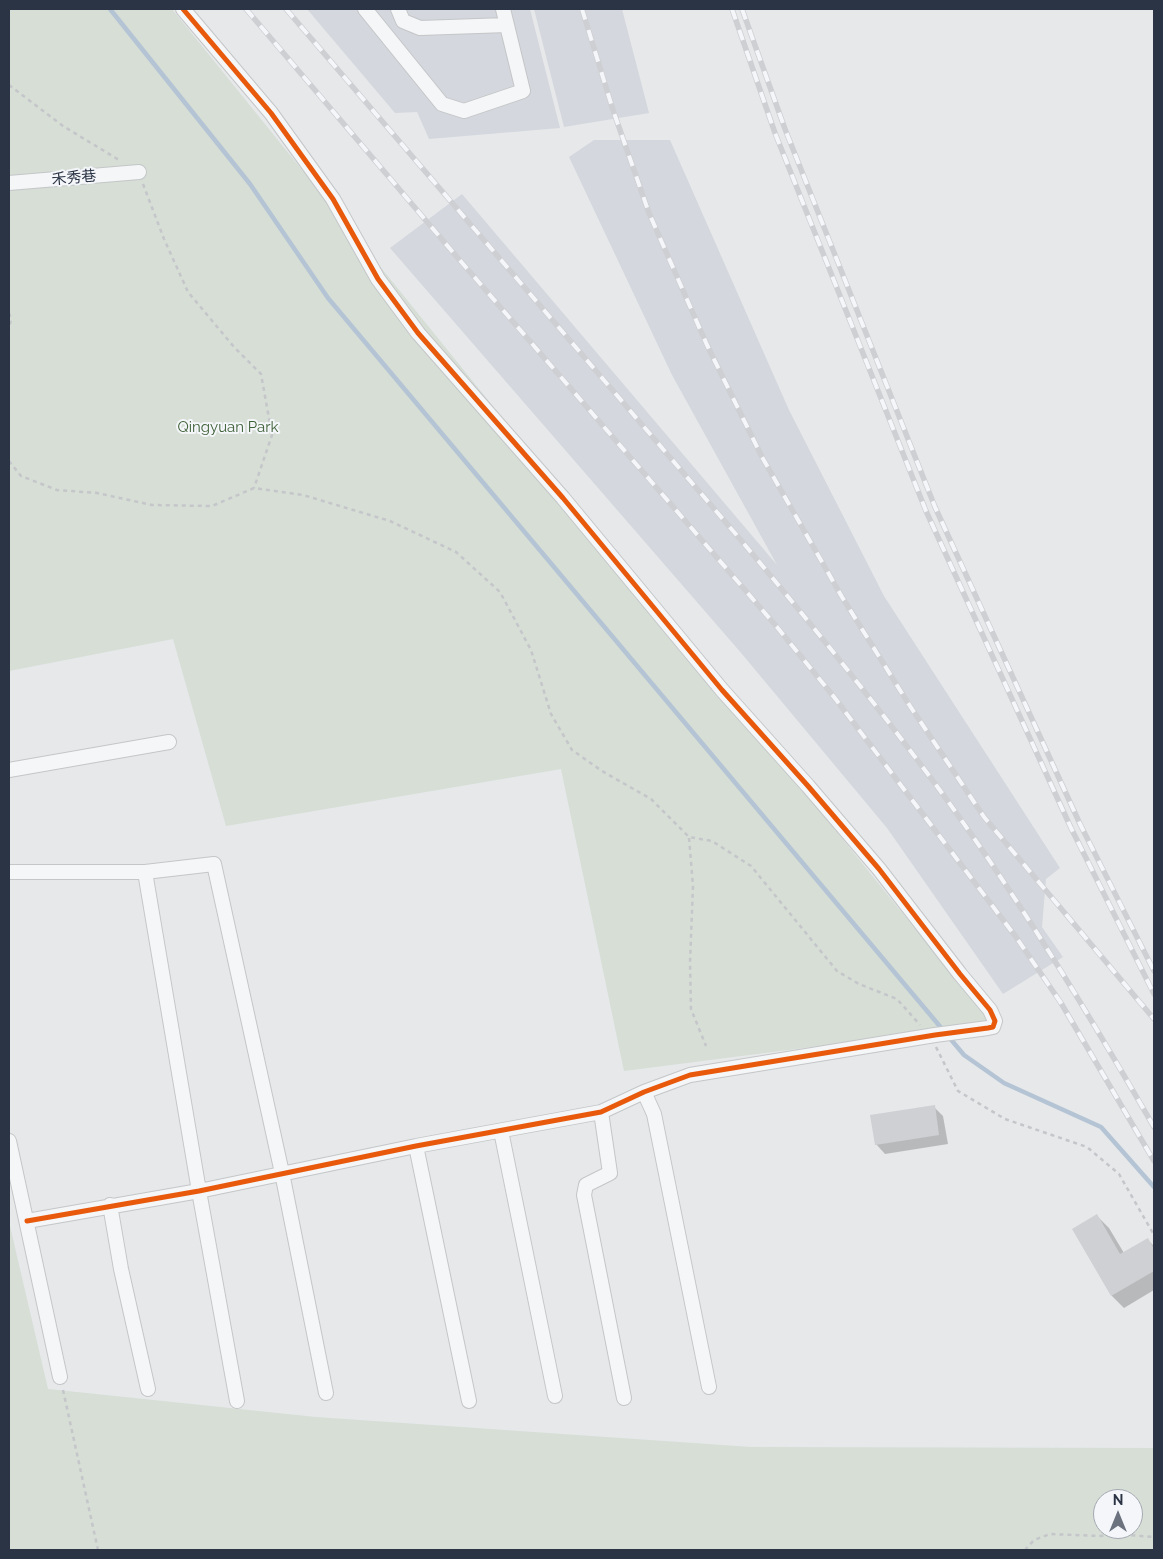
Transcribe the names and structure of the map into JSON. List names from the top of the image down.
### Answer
{
  "streets": {
    "street": ["禾秀巷"]
  },
  "parks": ["Qingyuan Park"],
  "north": "top"
}
